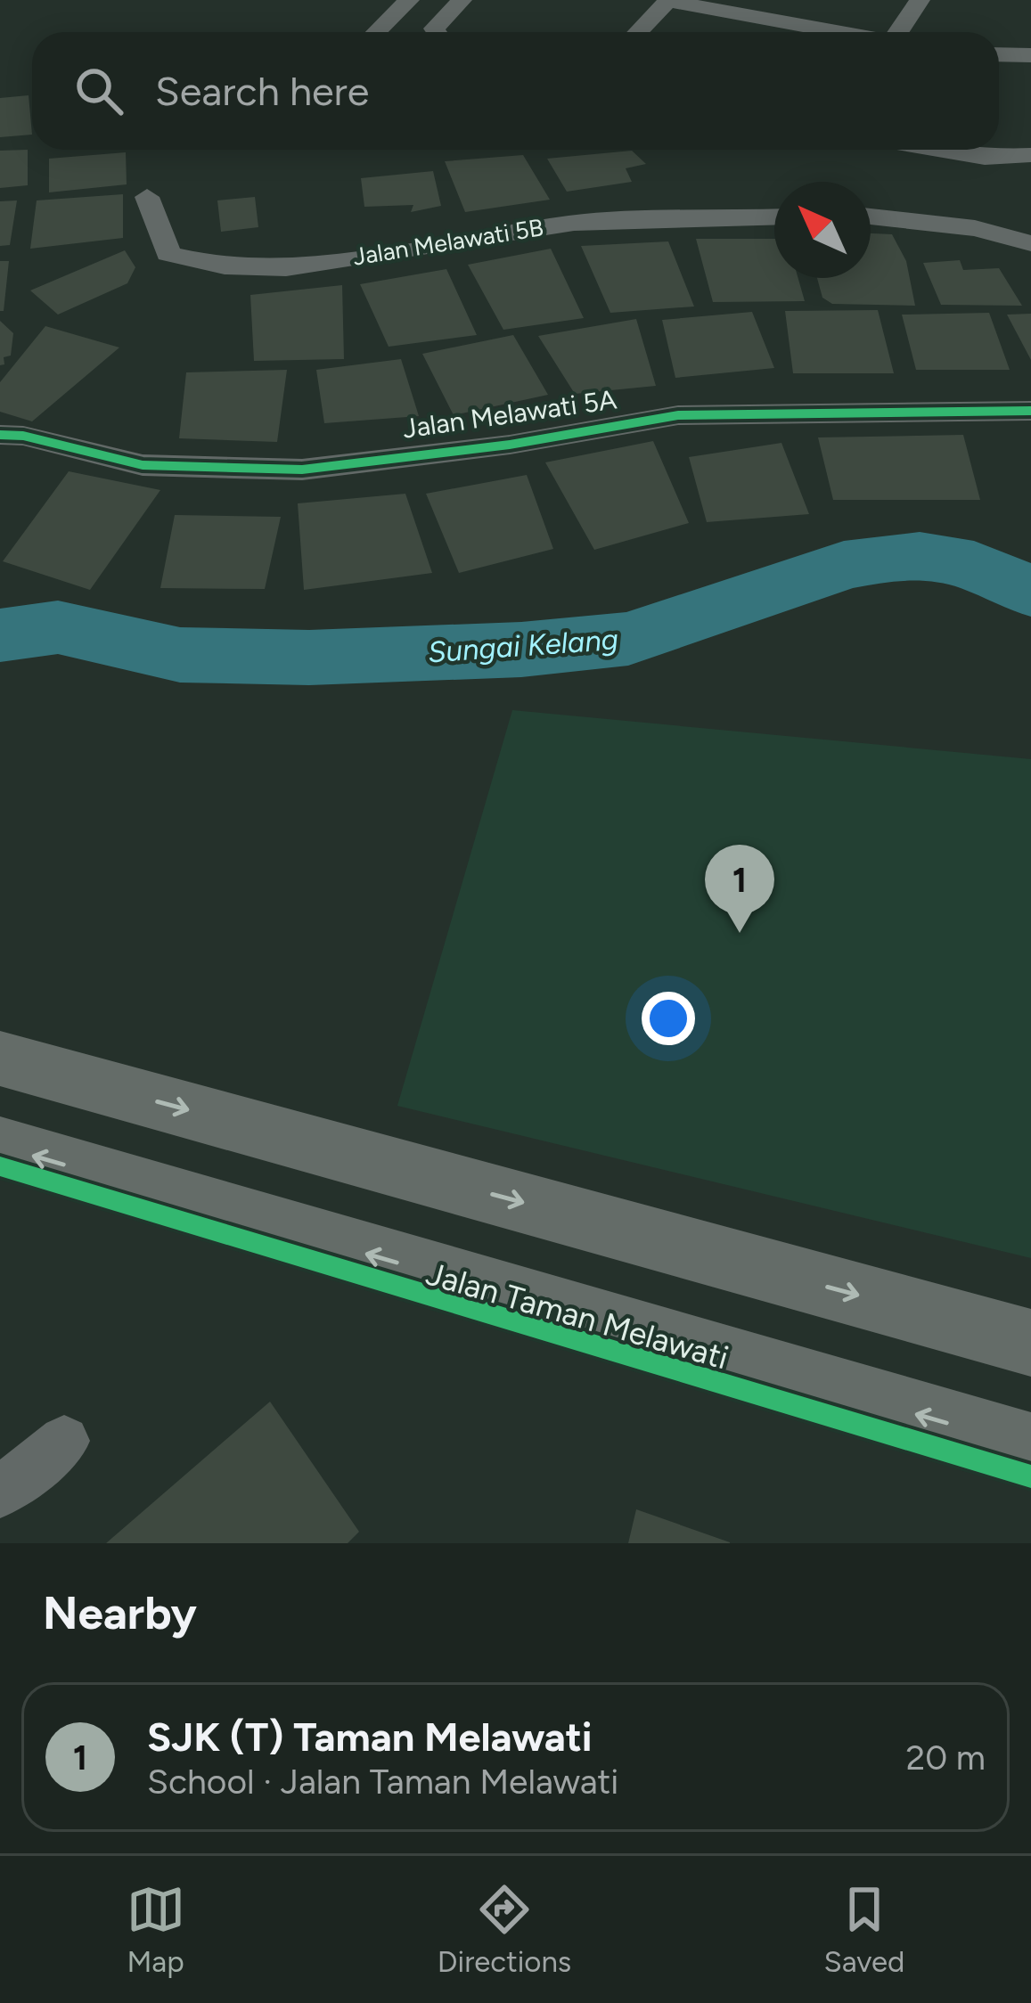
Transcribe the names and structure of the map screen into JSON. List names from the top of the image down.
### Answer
{
  "streets": {
    "main road": ["Jalan Taman Melawati"],
    "street": ["Jalan Melawati 5B", "Jalan Melawati 5A"]
  },
  "water": ["Sungai Kelang"],
  "north": "top left",
  "page": {
    "search": "Search here",
    "pins": "1",
    "heading": "Nearby",
    "list": [
      {
        "mark": "1",
        "name": "SJK (T) Taman Melawati",
        "note": "School · Jalan Taman Melawati",
        "value": "20 m"
      }
    ],
    "nav": ["Map", "Directions", "Saved"]
  }
}
